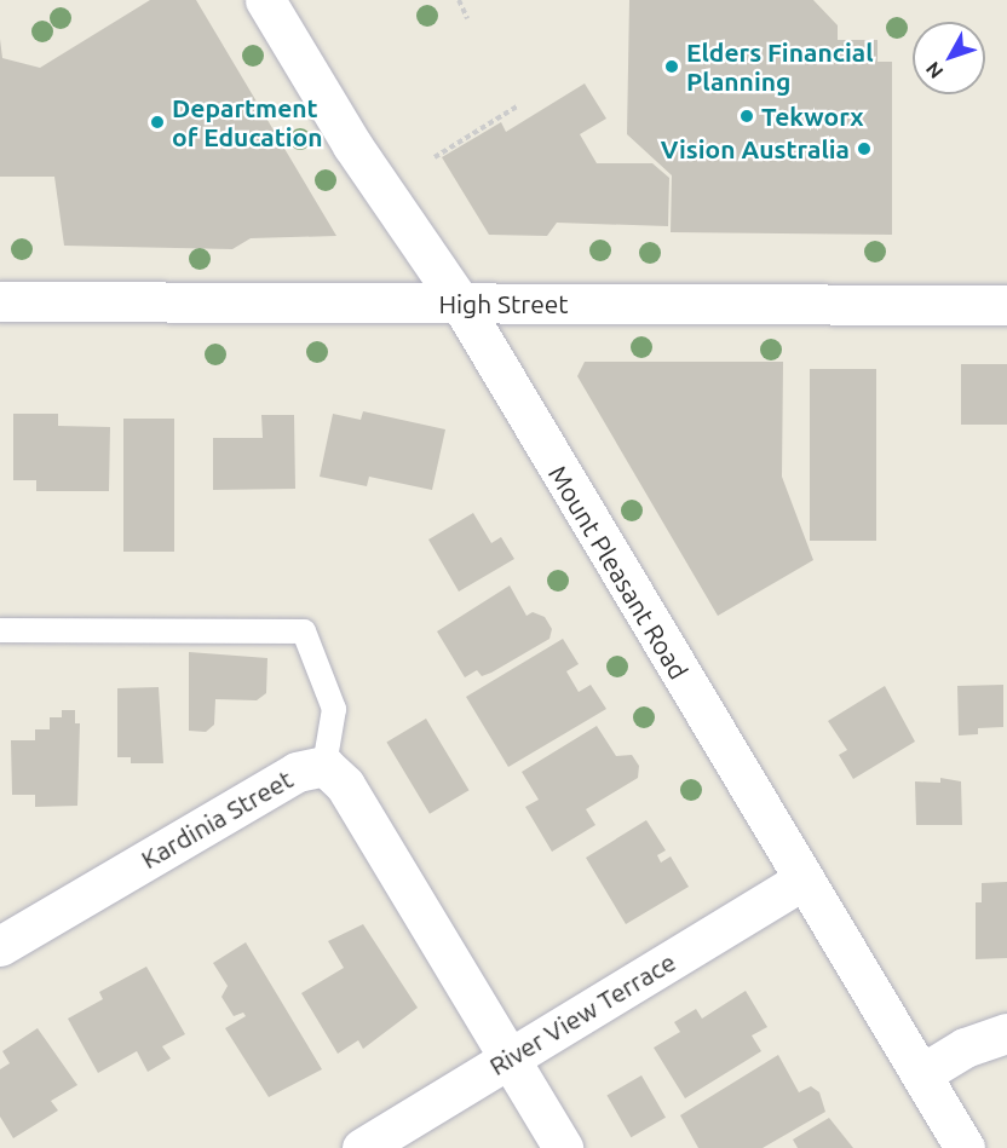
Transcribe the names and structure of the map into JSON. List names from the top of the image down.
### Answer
{
  "streets": {
    "street": [
      "High Street",
      "Mount Pleasant Road",
      "Kardinia Street",
      "River View Terrace"
    ]
  },
  "crossings": [
    ["High Street", "Mount Pleasant Road"],
    ["Mount Pleasant Road", "River View Terrace"],
    ["Kardinia Street", "River View Terrace"]
  ],
  "places": [
    "Elders Financial Planning",
    "Tekworx",
    "Department of Education",
    "Vision Australia"
  ],
  "north": "bottom left"
}
